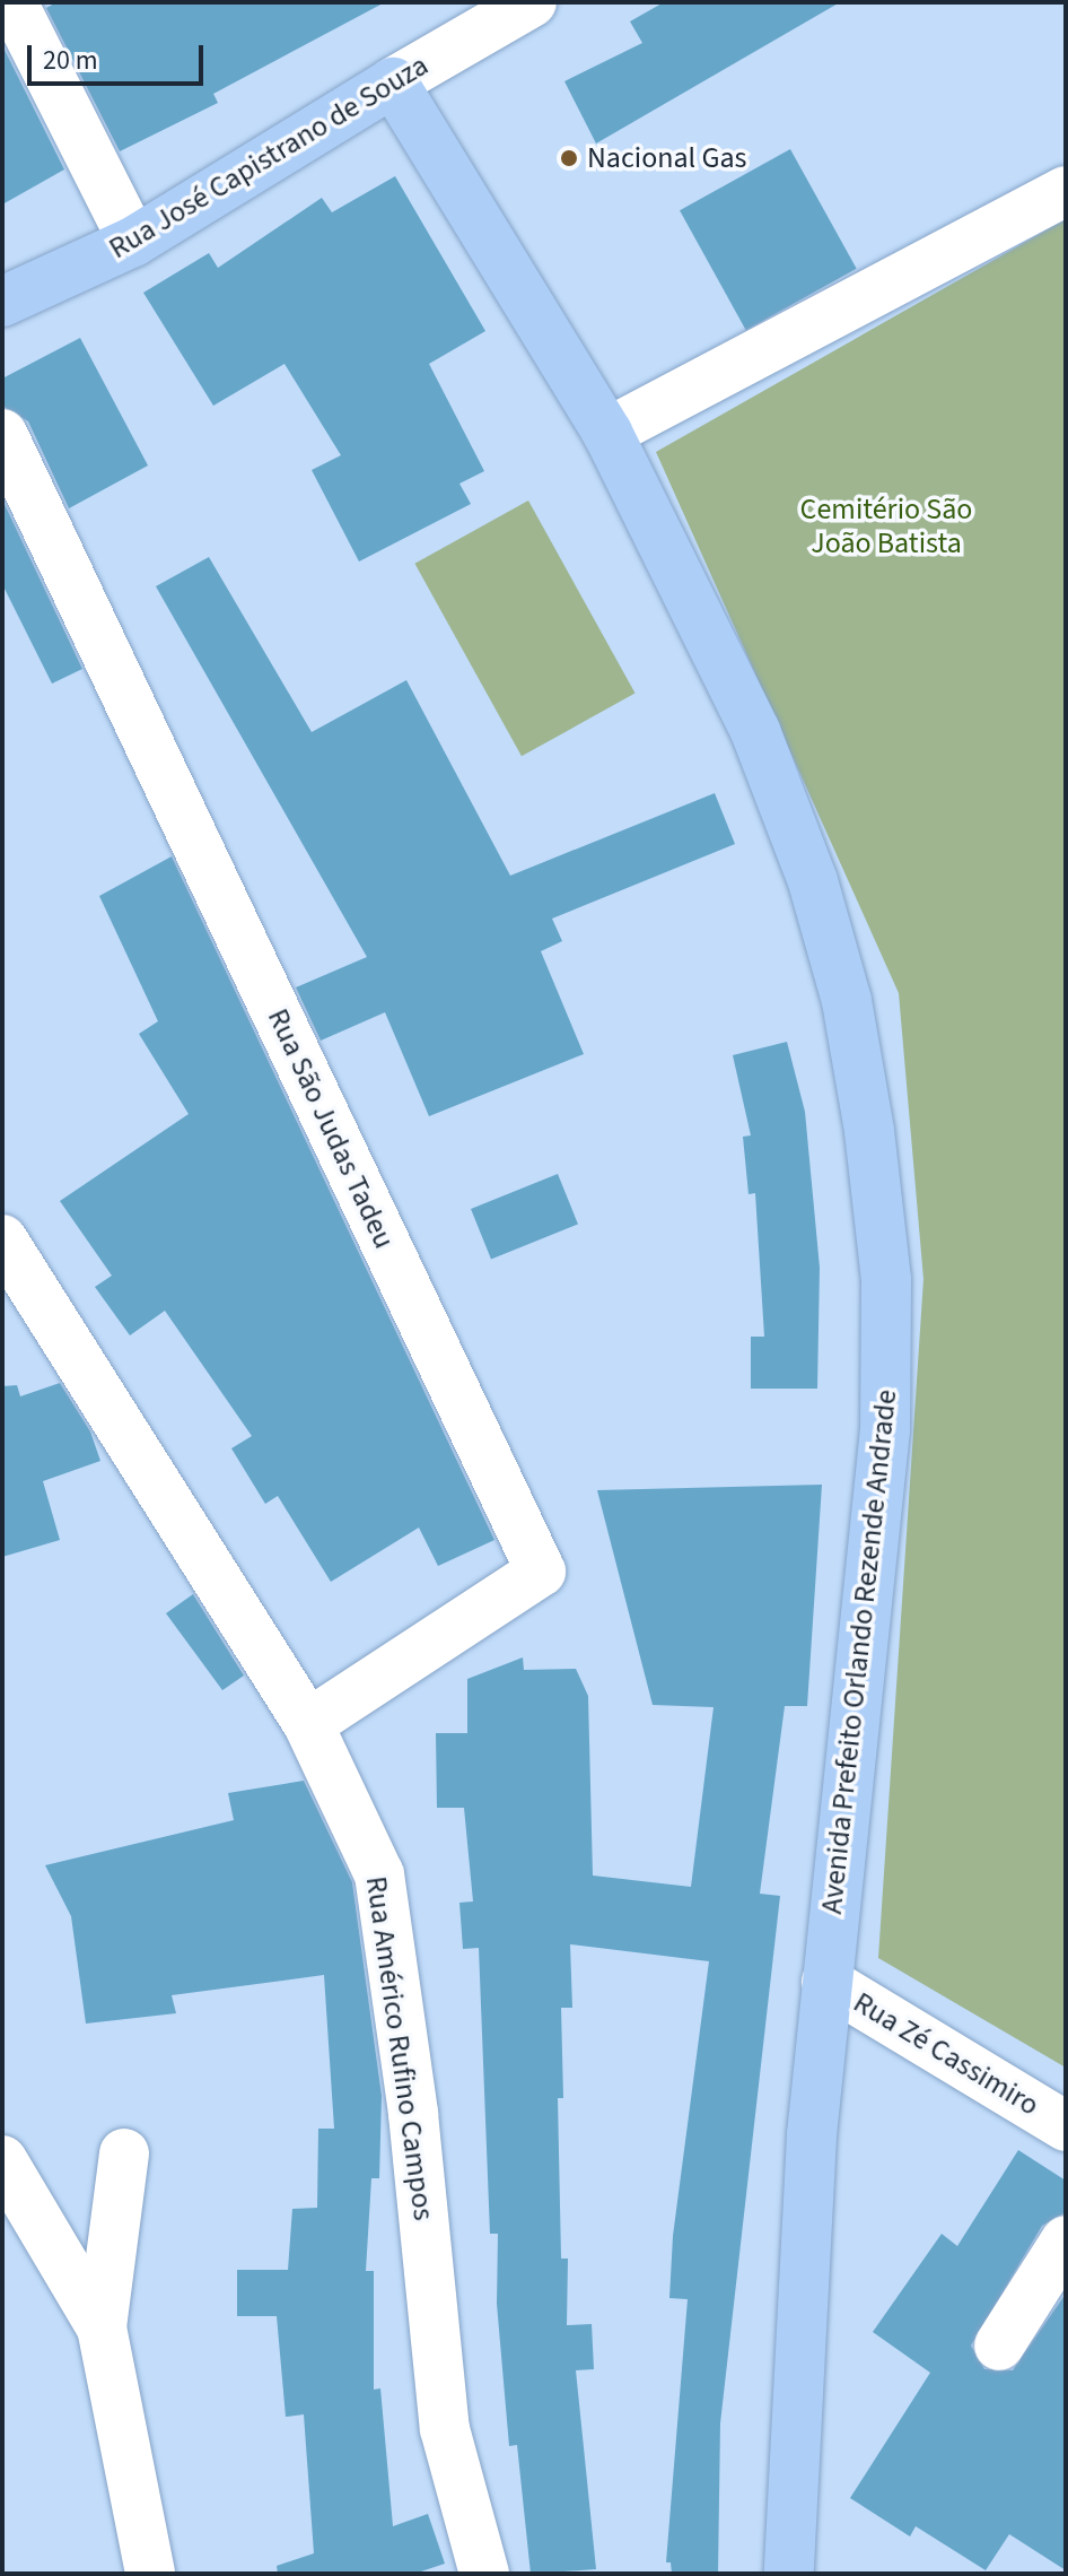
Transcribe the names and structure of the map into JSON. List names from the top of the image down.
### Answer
{
  "streets": {
    "main road": ["Rua José Capistrano de Souza", "Avenida Prefeito Orlando Rezende Andrade"],
    "street": ["Rua São Judas Tadeu", "Rua Américo Rufino Campos", "Rua Zé Cassimiro"]
  },
  "crossings": [
    ["Rua José Capistrano de Souza", "Avenida Prefeito Orlando Rezende Andrade"],
    ["Rua São Judas Tadeu", "Rua Américo Rufino Campos"],
    ["Avenida Prefeito Orlando Rezende Andrade", "Rua Zé Cassimiro"]
  ],
  "parks": ["Cemitério São João Batista"],
  "places": ["Nacional Gas"],
  "scale_bar": "20 m"
}
